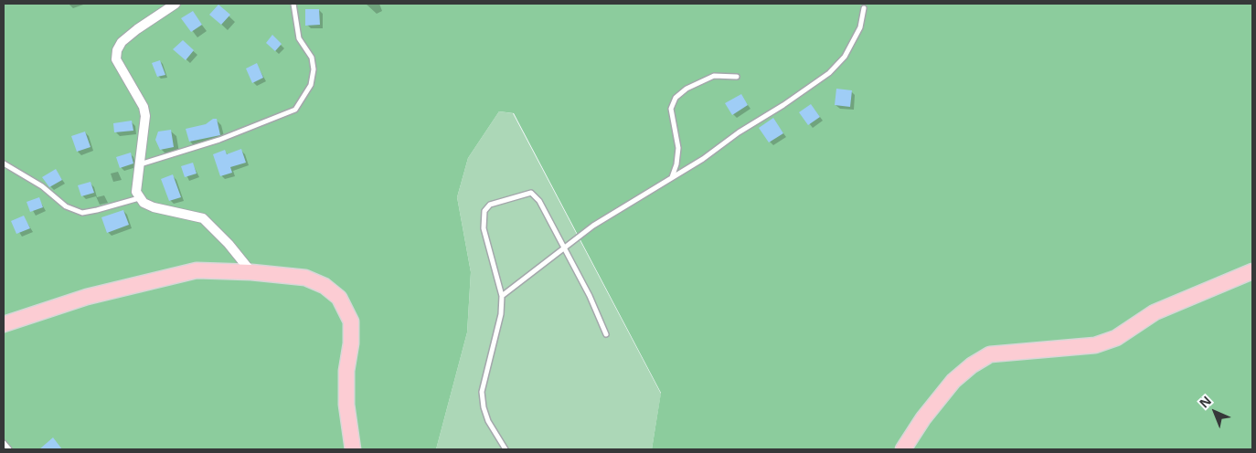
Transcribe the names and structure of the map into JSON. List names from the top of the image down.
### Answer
{
  "north": "top left"
}
